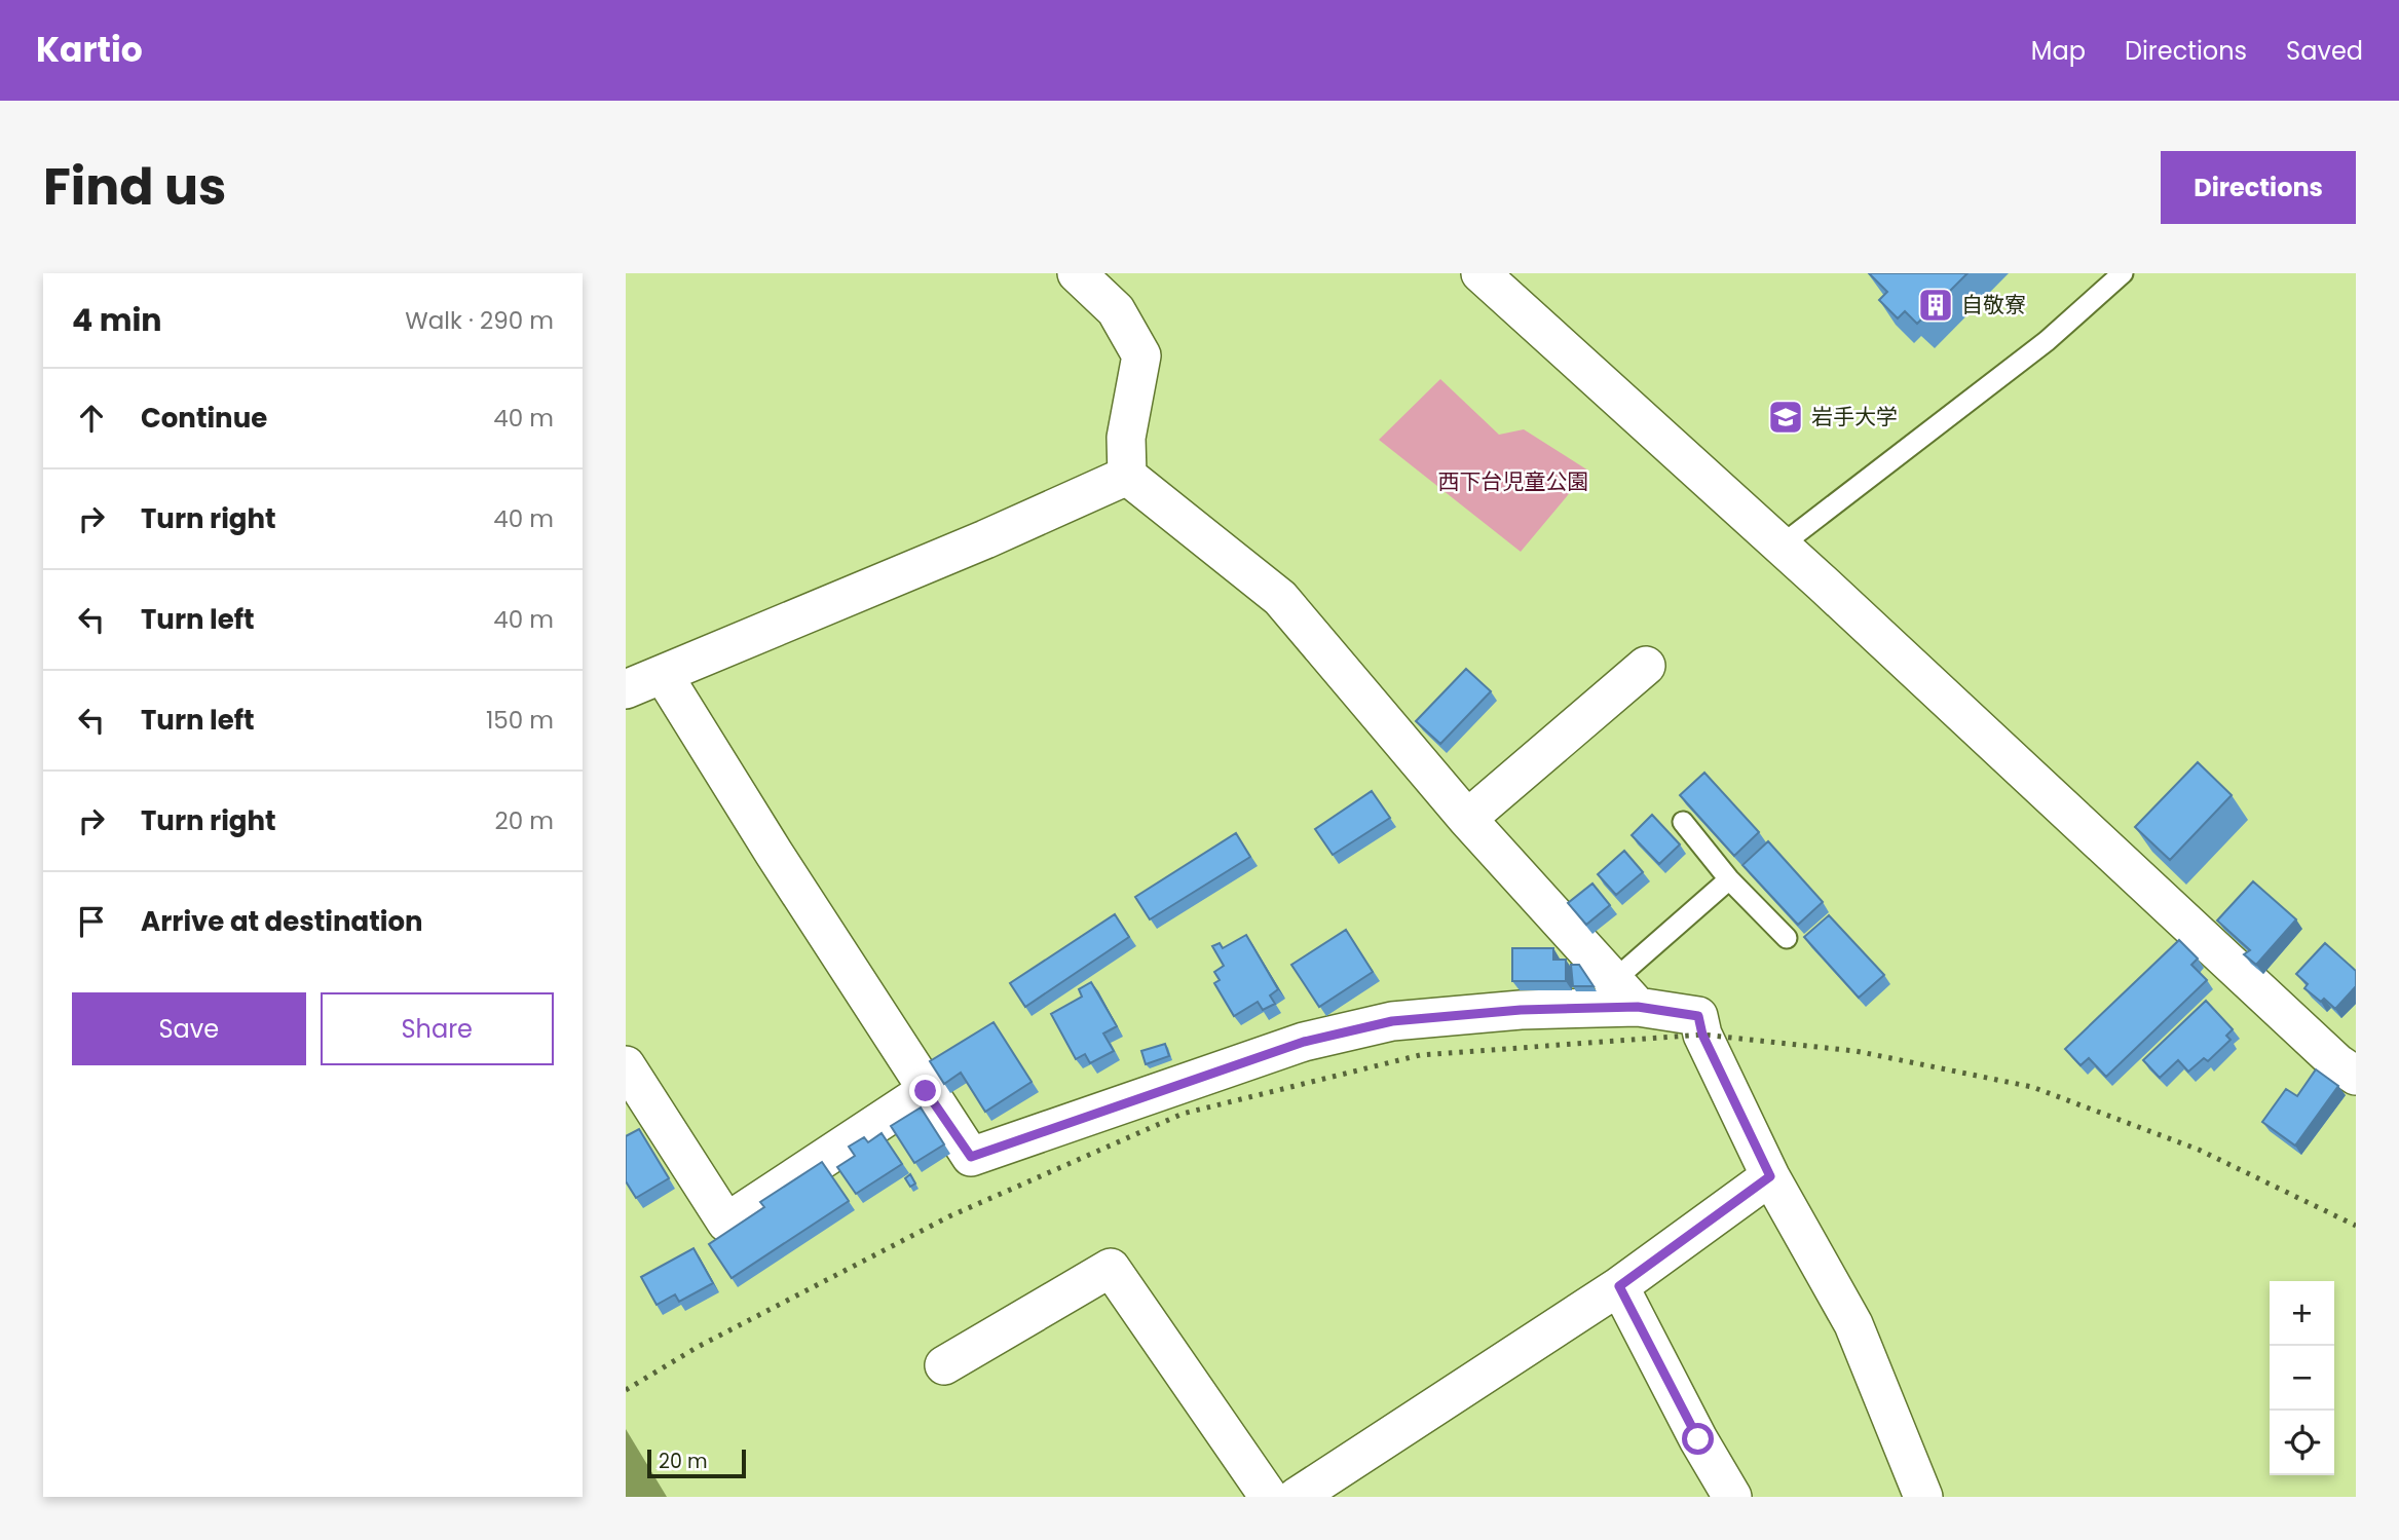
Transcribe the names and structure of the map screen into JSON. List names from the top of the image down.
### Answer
{
  "parks": ["西下台児童公園"],
  "places": {
    "building": ["自敬寮"],
    "school or university": ["岩手大学"]
  },
  "scale_bar": "20 m",
  "page": {
    "header": "Kartio",
    "nav": ["Map", "Directions", "Saved"],
    "title": "Find us",
    "buttons": [
      "Directions",
      ["Save", "Share"]
    ],
    "heading": ["4 min", "Walk · 290 m"],
    "list": [
      ["Continue", "40 m"],
      ["Turn right", "40 m"],
      ["Turn left", "40 m"],
      ["Turn left", "150 m"],
      ["Turn right", "20 m"],
      "Arrive at destination"
    ],
    "map_buttons": ["+", "−"],
    "scale": "20 m"
  }
}
